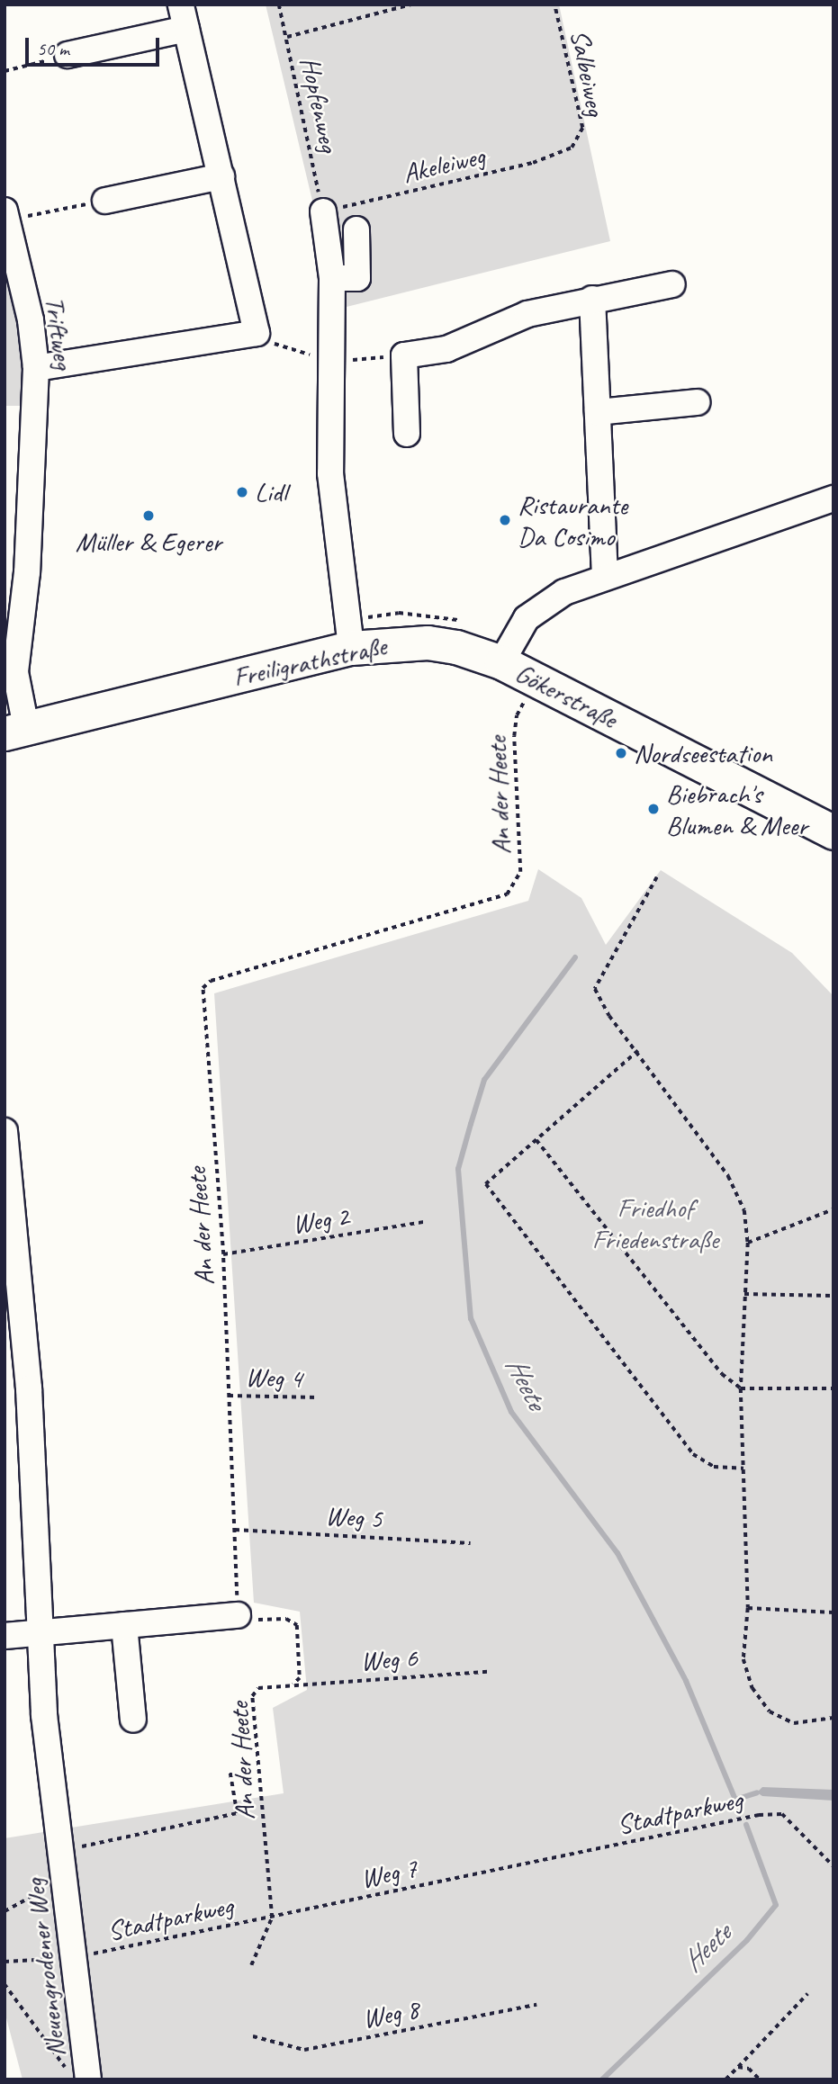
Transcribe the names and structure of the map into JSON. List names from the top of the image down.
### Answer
{
  "streets": {
    "main road": ["Freiligrathstraße", "Gökerstraße"],
    "street": ["Triftweg", "Neuengrodener Weg"],
    "path": [
      "Salbeiweg",
      "Hopfenweg",
      "Akeleiweg",
      "An der Heete",
      "Weg 2",
      "Weg 4",
      "Weg 5",
      "Weg 6",
      "Stadtparkweg",
      "Weg 7",
      "Weg 8"
    ]
  },
  "crossings": [
    ["Salbeiweg", "Akeleiweg"],
    ["Hopfenweg", "Akeleiweg"],
    ["Triftweg", "Freiligrathstraße"],
    ["Freiligrathstraße", "Gökerstraße"],
    ["Gökerstraße", "An der Heete"],
    ["An der Heete", "Weg 2"],
    ["An der Heete", "Weg 4"],
    ["An der Heete", "Weg 5"],
    ["An der Heete", "Weg 6"],
    ["An der Heete", "Stadtparkweg"],
    ["An der Heete", "Weg 7"],
    ["Stadtparkweg", "Weg 7"],
    ["Stadtparkweg", "Neuengrodener Weg"]
  ],
  "water": ["Heete"],
  "parks": ["Friedhof Friedenstraße"],
  "places": [
    "Lidl",
    "Müller & Egerer",
    "Ristaurante Da Cosimo",
    "Nordseestation",
    "Biebrach's Blumen & Meer"
  ],
  "scale_bar": "50 m"
}
